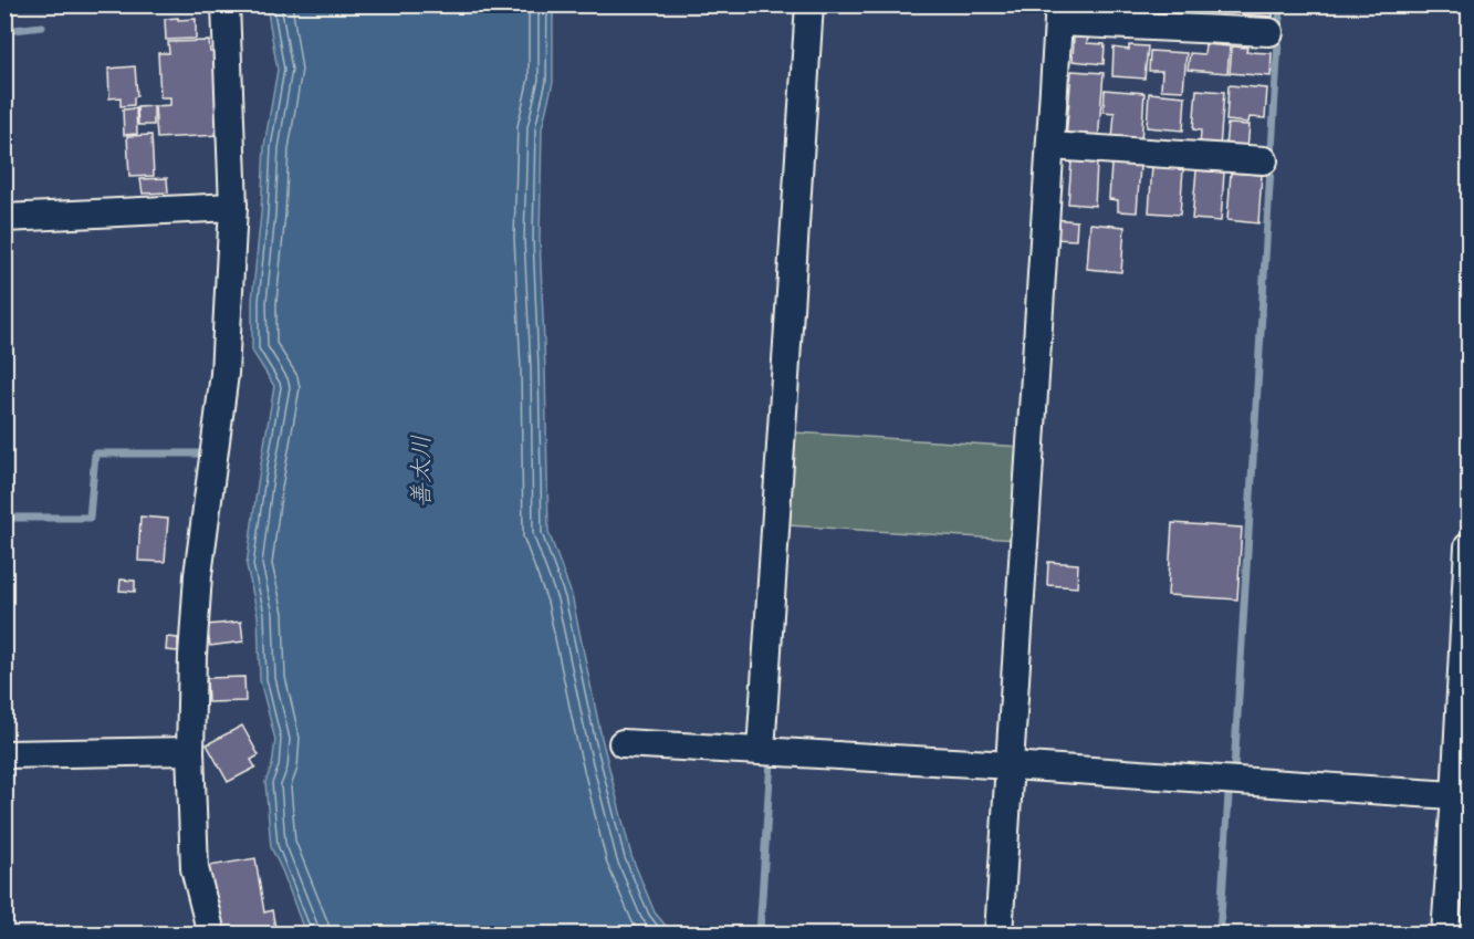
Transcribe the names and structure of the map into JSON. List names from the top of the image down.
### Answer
{
  "water": ["善太川"]
}
